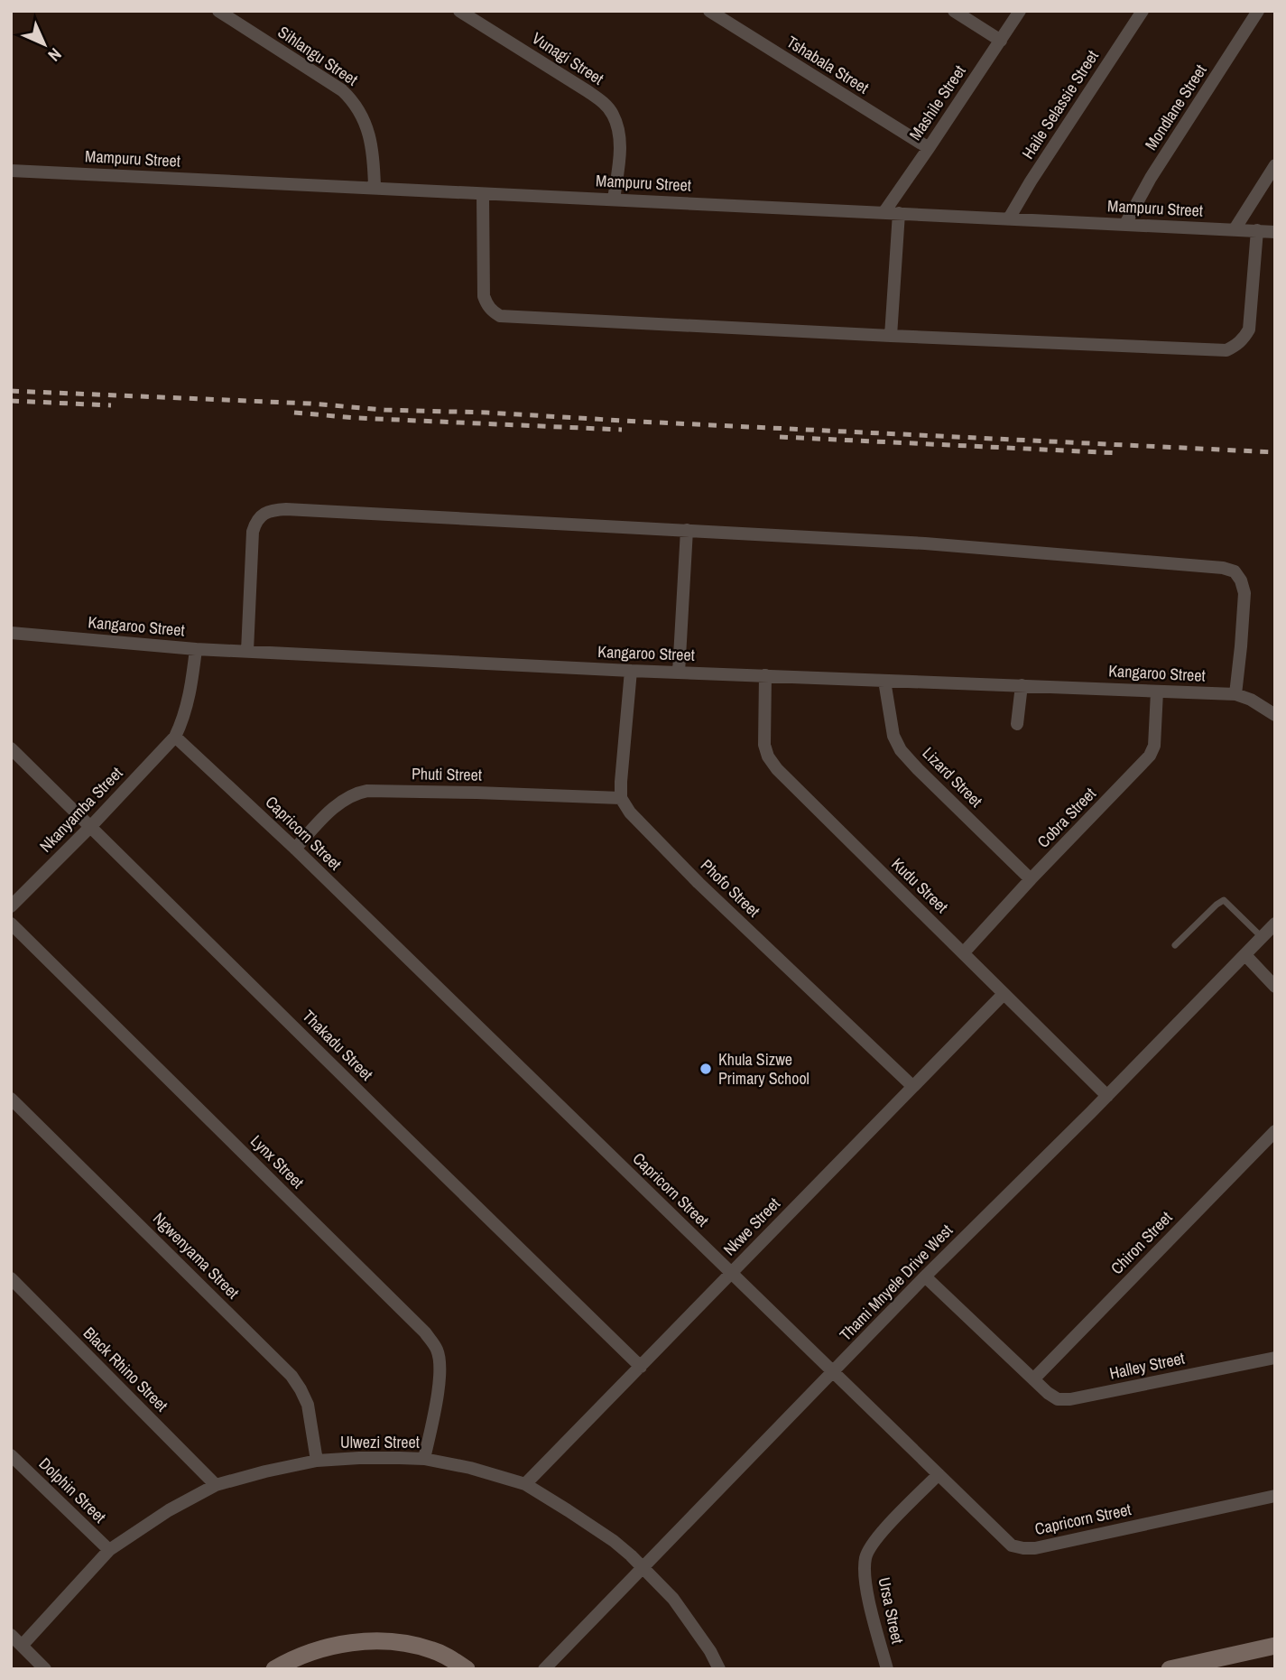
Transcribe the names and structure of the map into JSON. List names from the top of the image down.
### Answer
{
  "streets": {
    "street": [
      "Sihlangu Street",
      "Vunagi Street",
      "Tshabala Street",
      "Mashile Street",
      "Haile Selassie Street",
      "Mondlane Street",
      "Mampuru Street",
      "Kangaroo Street",
      "Phuti Street",
      "Lizard Street",
      "Nkanyamba Street",
      "Cobra Street",
      "Capricorn Street",
      "Kudu Street",
      "Phofo Street",
      "Thakadu Street",
      "Lynx Street",
      "Nkwe Street",
      "Chiron Street",
      "Ngwenyama Street",
      "Thami Mnyele Drive West",
      "Halley Street",
      "Black Rhino Street",
      "Ulwezi Street",
      "Dolphin Street",
      "Ursa Street"
    ]
  },
  "crossings": [
    ["Sihlangu Street", "Mampuru Street"],
    ["Vunagi Street", "Mampuru Street"],
    ["Tshabala Street", "Mashile Street"],
    ["Mashile Street", "Mampuru Street"],
    ["Haile Selassie Street", "Mampuru Street"],
    ["Mondlane Street", "Mampuru Street"],
    ["Kangaroo Street", "Lizard Street"],
    ["Kangaroo Street", "Cobra Street"],
    ["Kangaroo Street", "Kudu Street"],
    ["Phuti Street", "Capricorn Street"],
    ["Phuti Street", "Phofo Street"],
    ["Lizard Street", "Cobra Street"],
    ["Nkanyamba Street", "Capricorn Street"],
    ["Nkanyamba Street", "Thakadu Street"],
    ["Cobra Street", "Kudu Street"],
    ["Capricorn Street", "Nkwe Street"],
    ["Capricorn Street", "Thami Mnyele Drive West"],
    ["Capricorn Street", "Ursa Street"],
    ["Kudu Street", "Nkwe Street"],
    ["Kudu Street", "Thami Mnyele Drive West"],
    ["Phofo Street", "Nkwe Street"],
    ["Thakadu Street", "Nkwe Street"],
    ["Lynx Street", "Ulwezi Street"],
    ["Nkwe Street", "Ulwezi Street"],
    ["Chiron Street", "Halley Street"],
    ["Ngwenyama Street", "Ulwezi Street"],
    ["Thami Mnyele Drive West", "Halley Street"],
    ["Thami Mnyele Drive West", "Ulwezi Street"],
    ["Black Rhino Street", "Ulwezi Street"],
    ["Ulwezi Street", "Dolphin Street"]
  ],
  "places": ["Khula Sizwe Primary School"],
  "north": "bottom right"
}
